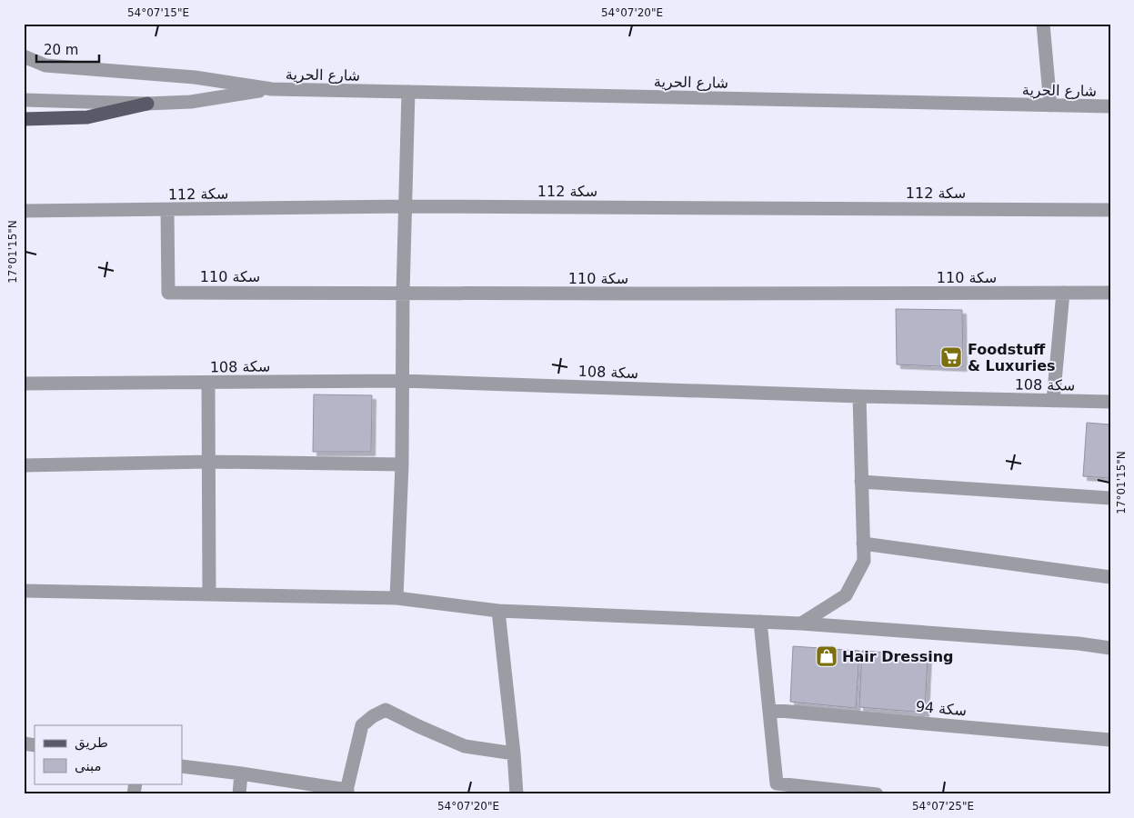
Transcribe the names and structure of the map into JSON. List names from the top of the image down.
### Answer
{
  "streets": {
    "street": [
      "شارع الحرية",
      "سكة 112",
      "سكة 110",
      "سكة 108",
      "سكة 94"
    ]
  },
  "crossings": [
    ["سكة 112", "سكة 110"]
  ],
  "places": {
    "supermarket": ["Foodstuff & Luxuries"],
    "shop": ["Hair Dressing"]
  },
  "legend": ["طريق", "مبنى"],
  "scale_bar": "20 m",
  "coordinates": [
    "54°07'15\"E",
    "54°07'20\"E",
    "17°01'15\"N",
    "54°07'25\"E"
  ]
}
